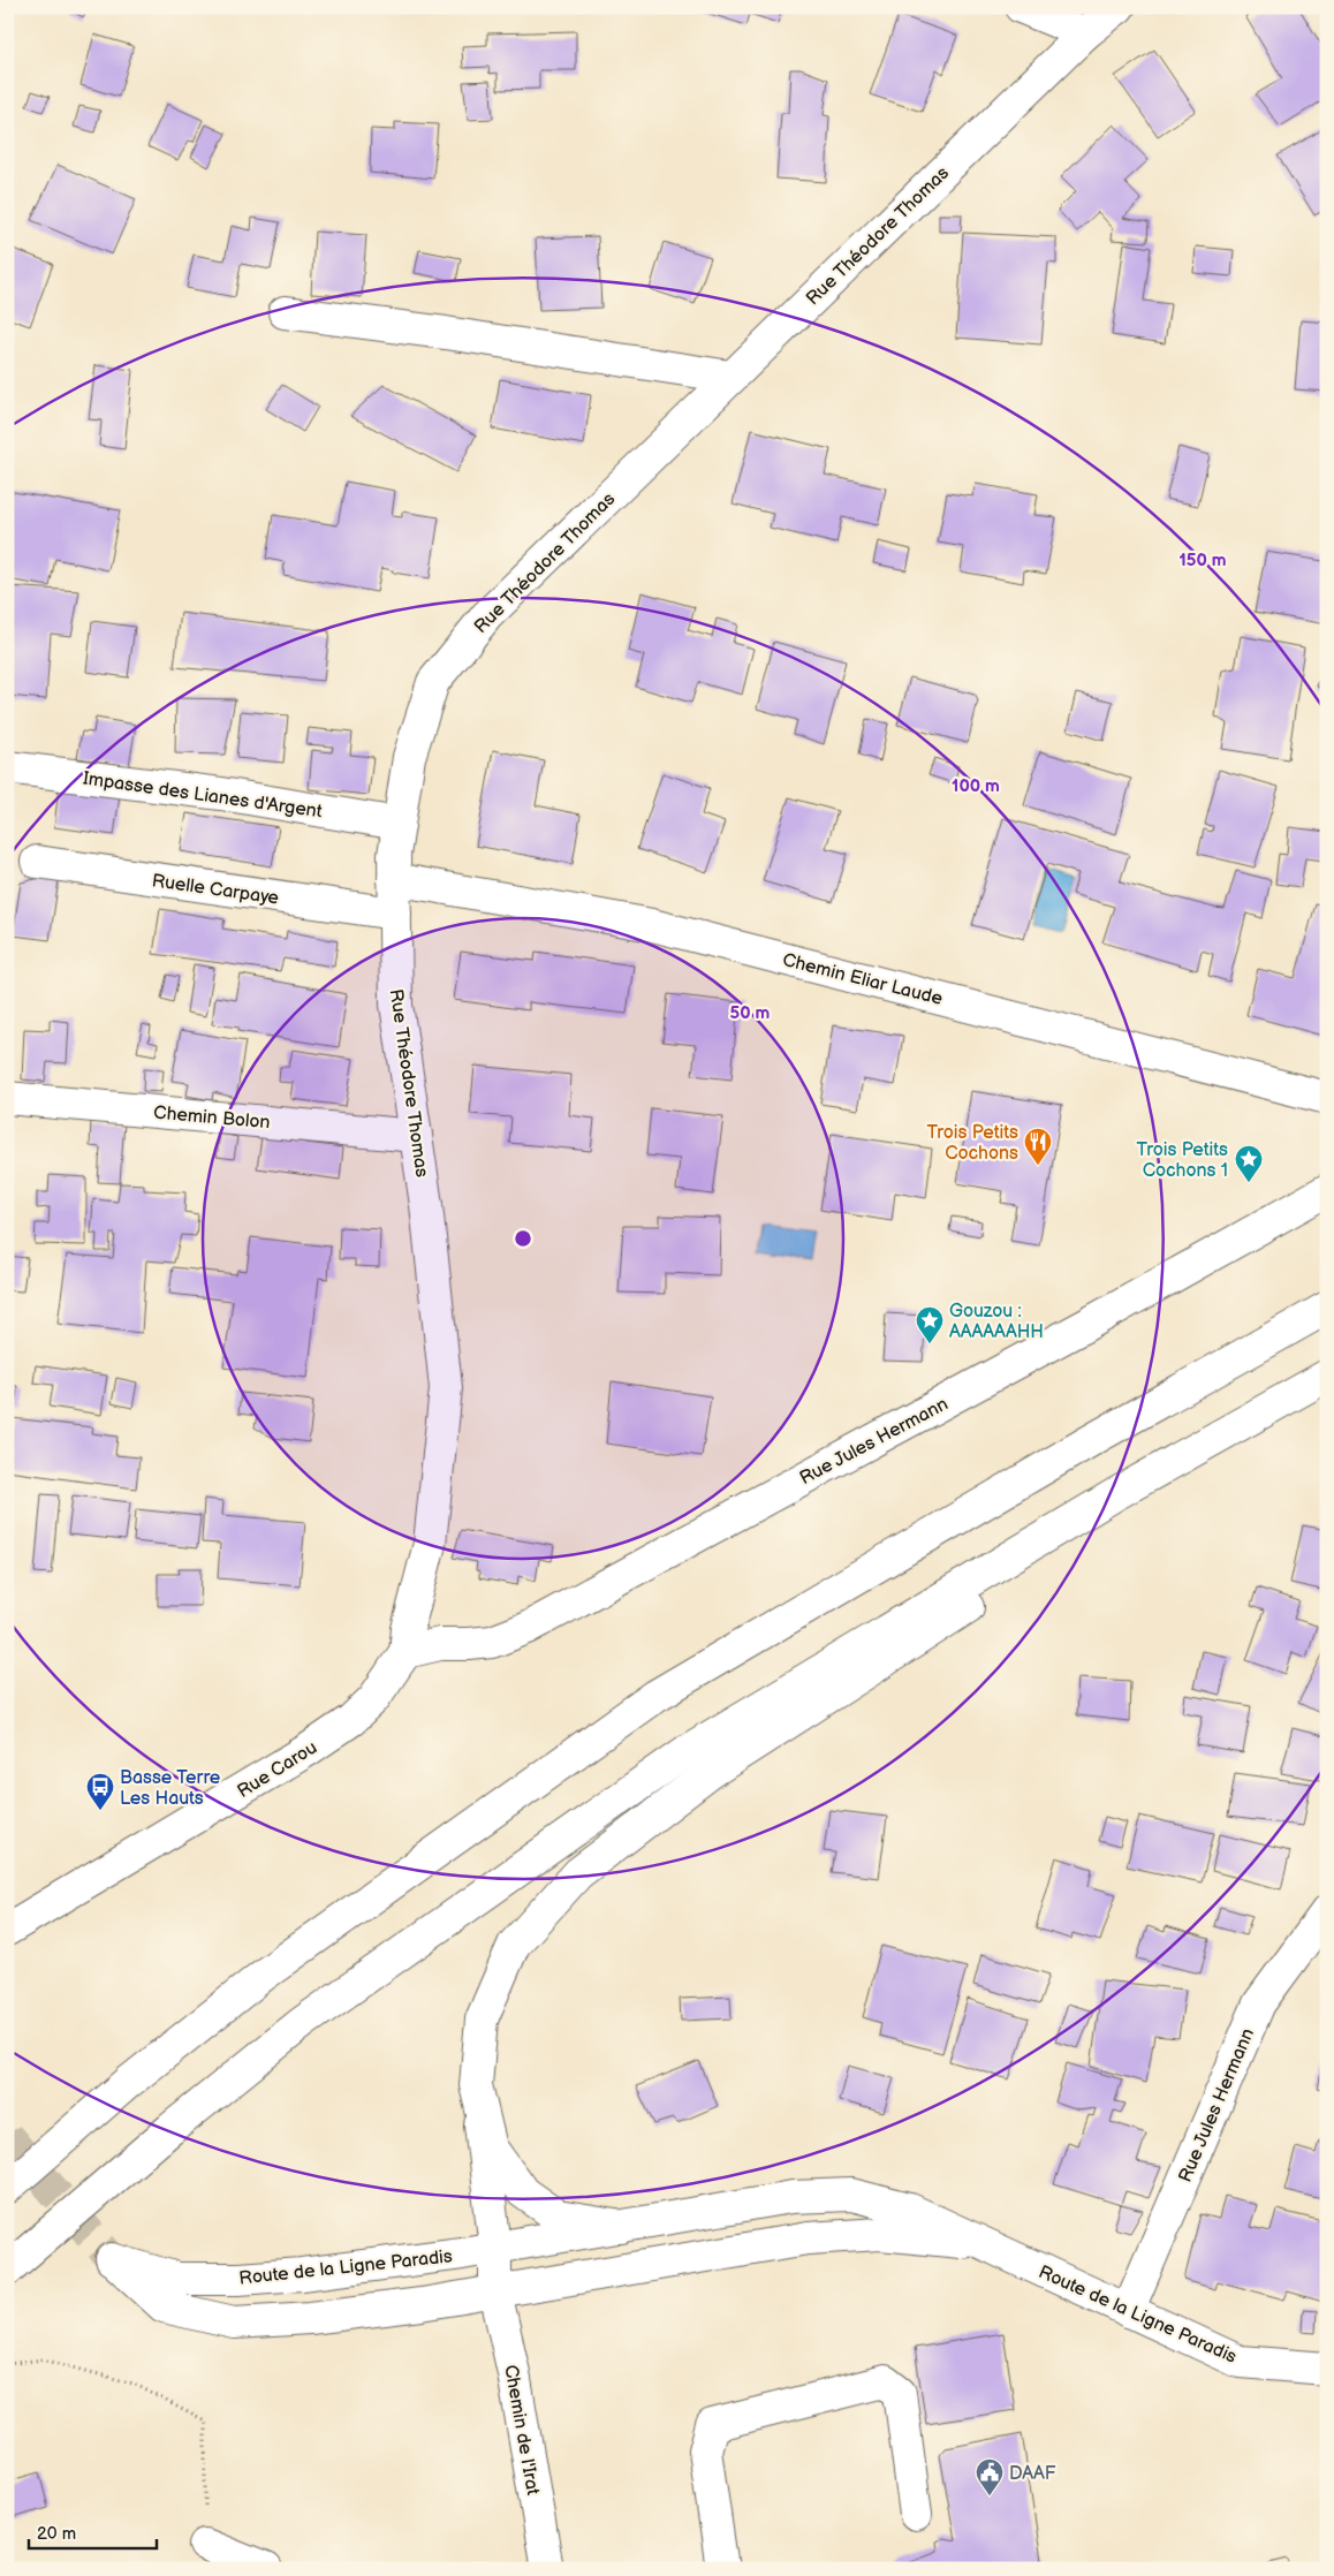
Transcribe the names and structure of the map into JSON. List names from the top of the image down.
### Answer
{
  "streets": {
    "main road": [
      "Rue Théodore Thomas",
      "Impasse des Lianes d'Argent",
      "Ruelle Carpaye",
      "Chemin Eliar Laude",
      "Chemin Bolon",
      "Rue Jules Hermann",
      "Rue Carou",
      "Route de la Ligne Paradis",
      "Chemin de l'Irat"
    ]
  },
  "crossings": [
    ["Rue Théodore Thomas", "Impasse des Lianes d'Argent"],
    ["Rue Théodore Thomas", "Ruelle Carpaye"],
    ["Rue Théodore Thomas", "Chemin Eliar Laude"],
    ["Rue Théodore Thomas", "Chemin Bolon"],
    ["Rue Théodore Thomas", "Rue Jules Hermann"],
    ["Rue Théodore Thomas", "Rue Carou"],
    ["Rue Jules Hermann", "Rue Carou"],
    ["Rue Jules Hermann", "Route de la Ligne Paradis"],
    ["Route de la Ligne Paradis", "Chemin de l'Irat"]
  ],
  "places": {
    "restaurant": ["Trois Petits Cochons"],
    "place": ["Trois Petits Cochons 1", "Gouzou : AAAAAAHH"],
    "bus stop": ["Basse Terre Les Hauts"],
    "public building": ["DAAF"]
  },
  "scale_bar": "20 m",
  "rings": ["150 m", "100 m", "50 m"]
}
